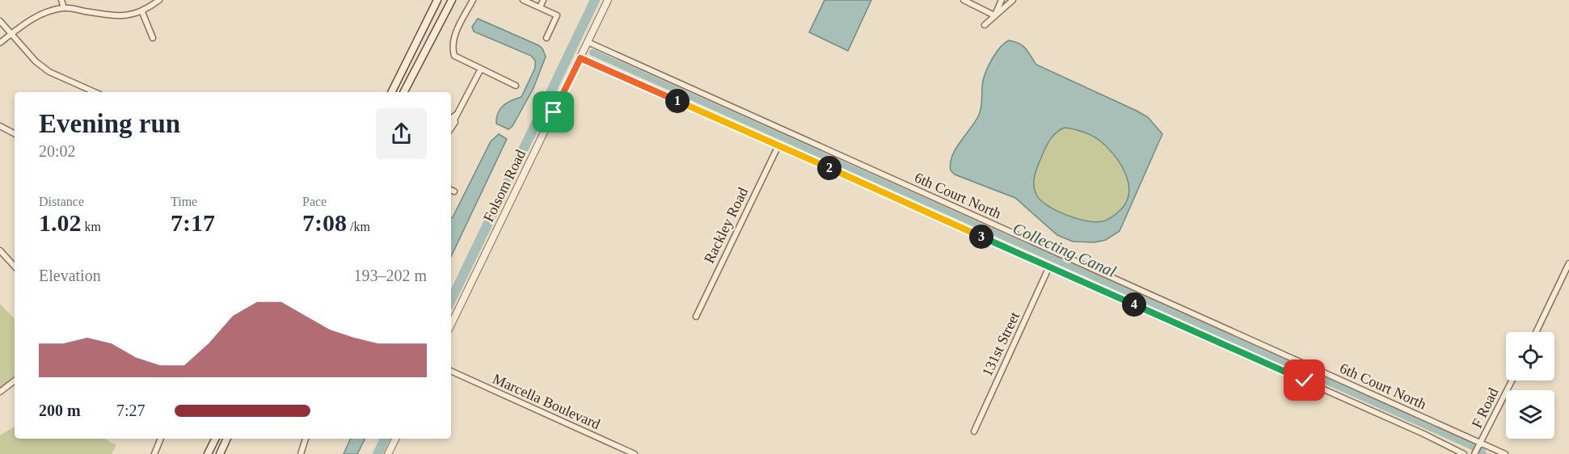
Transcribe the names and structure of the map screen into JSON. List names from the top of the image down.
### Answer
{
  "streets": {
    "street": [
      "Folsom Road",
      "6th Court North",
      "Rackley Road",
      "131st Street",
      "Marcella Boulevard",
      "F Road"
    ]
  },
  "crossings": [
    ["Folsom Road", "6th Court North"],
    ["6th Court North", "F Road"]
  ],
  "water": ["Collecting Canal"],
  "page": {
    "pins": [
      "1",
      "2",
      "3",
      "4"
    ],
    "heading": ["Evening run", "20:02"],
    "stats": [
      ["Distance", "1.02 km"],
      ["Time", "7:17"],
      ["Pace", "7:08 /km"]
    ],
    "chart": ["Elevation", "193–202 m"],
    "list": [
      {
        "name": "200 m",
        "note": "7:27"
      }
    ]
  }
}
